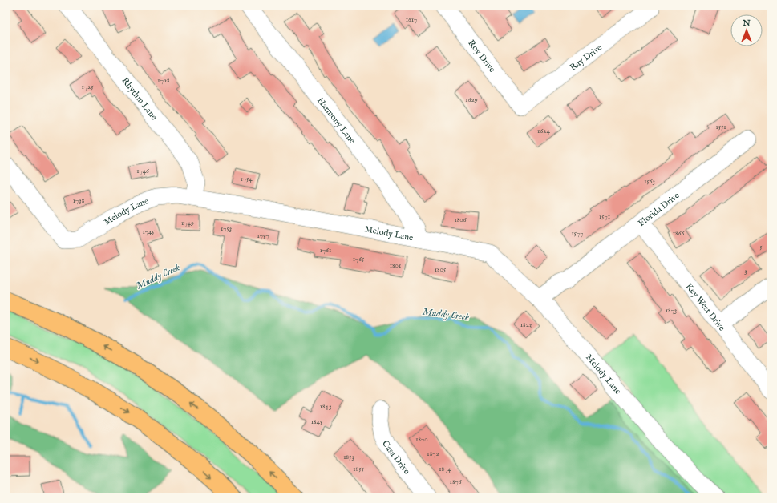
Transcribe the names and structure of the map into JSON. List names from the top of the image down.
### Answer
{
  "streets": {
    "street": [
      "Roy Drive",
      "Ray Drive",
      "Rhythm Lane",
      "Harmony Lane",
      "Florida Drive",
      "Melody Lane",
      "Key West Drive",
      "Casa Drive"
    ]
  },
  "crossings": [
    ["Roy Drive", "Ray Drive"],
    ["Rhythm Lane", "Melody Lane"],
    ["Harmony Lane", "Melody Lane"],
    ["Florida Drive", "Melody Lane"],
    ["Florida Drive", "Key West Drive"]
  ],
  "water": ["Muddy Creek"],
  "house_numbers": [
    "1617",
    "1728",
    "1725",
    "1629",
    "1551",
    "1624",
    "1746",
    "1754",
    "1563",
    "1738",
    "1571",
    "1806",
    "1749",
    "1753",
    "1745",
    "1577",
    "1866",
    "1757",
    "5",
    "1761",
    "1765",
    "1801",
    "1805",
    "3",
    "1873",
    "1823",
    "1843",
    "1845",
    "1870",
    "1872",
    "1853",
    "1855",
    "1874",
    "1876"
  ],
  "north": "top"
}
